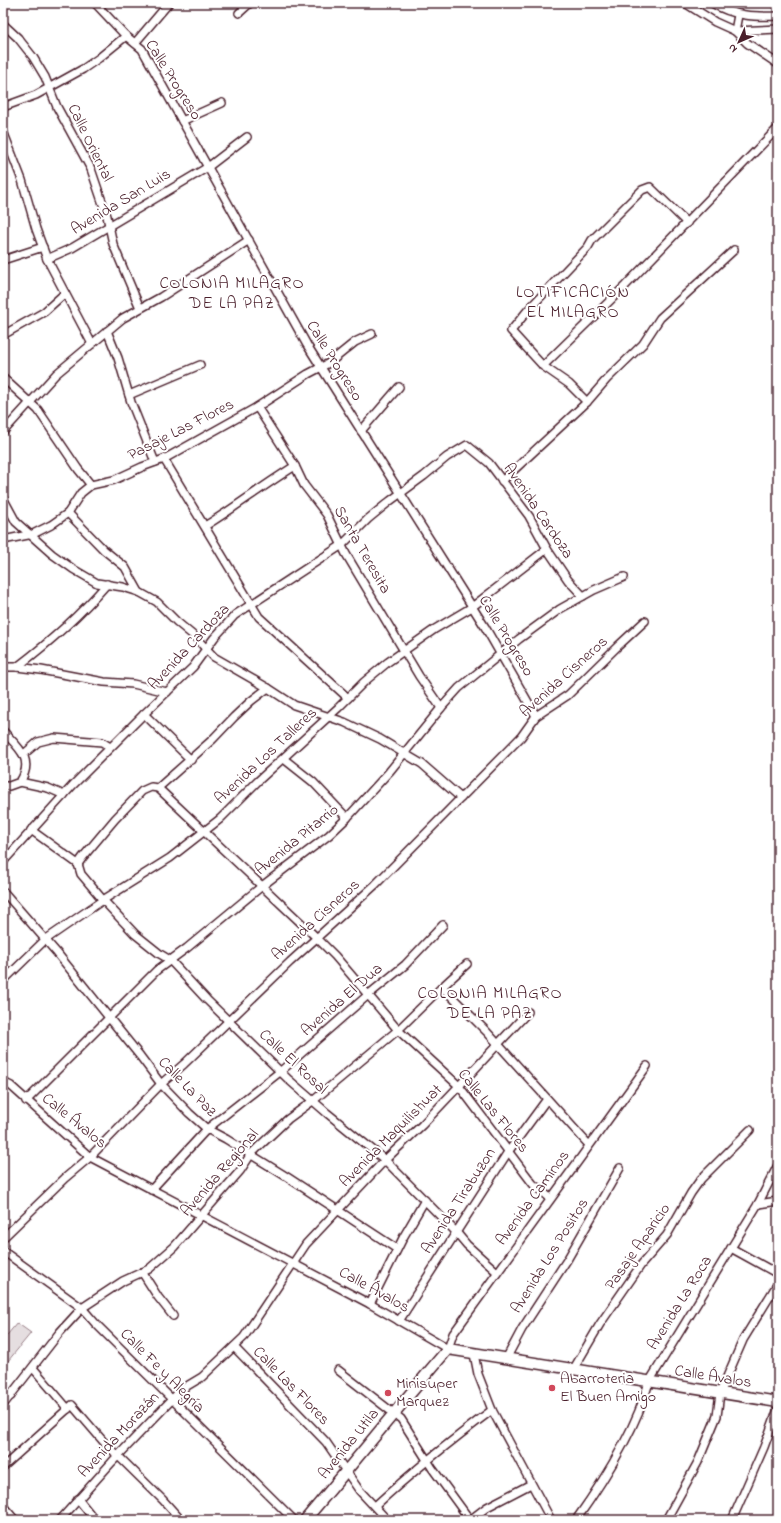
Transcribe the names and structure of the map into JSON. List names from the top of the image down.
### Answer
{
  "streets": {
    "street": [
      "Calle Progreso",
      "Calle Oriental",
      "Avenida San Luis",
      "Pasaje Las Flores",
      "Avenida Cardoza",
      "Santa Teresita",
      "Avenida Cisneros",
      "Avenida Los Talleres",
      "Avenida Pitarrio",
      "Avenida El Dua",
      "Calle El Rosal",
      "Calle La Paz",
      "Calle Las Flores",
      "Calle Ávalos",
      "Avenida Maquilishuat",
      "Avenida Regional",
      "Avenida Caminos",
      "Avenida Tirabuzon",
      "Pasaje Aparicio",
      "Avenida Los Positos",
      "Avenida La Roca",
      "Calle Fe y Alegría",
      "Avenida Morazán",
      "Avenida Utila"
    ]
  },
  "crossings": [
    ["Calle Progreso", "Avenida San Luis"],
    ["Calle Progreso", "Pasaje Las Flores"],
    ["Calle Progreso", "Avenida Cardoza"],
    ["Calle Progreso", "Avenida Cisneros"],
    ["Calle Progreso", "Avenida Los Talleres"],
    ["Calle Progreso", "Avenida Pitarrio"],
    ["Calle Oriental", "Avenida San Luis"],
    ["Pasaje Las Flores", "Santa Teresita"],
    ["Avenida Cardoza", "Santa Teresita"],
    ["Avenida Cardoza", "Avenida Los Talleres"],
    ["Avenida Cardoza", "Avenida Pitarrio"],
    ["Santa Teresita", "Avenida Los Talleres"],
    ["Santa Teresita", "Avenida Pitarrio"],
    ["Avenida Cisneros", "Calle El Rosal"],
    ["Avenida Cisneros", "Calle La Paz"],
    ["Avenida Cisneros", "Calle Las Flores"],
    ["Avenida Cisneros", "Calle Ávalos"],
    ["Avenida Los Talleres", "Calle El Rosal"],
    ["Avenida Los Talleres", "Calle La Paz"],
    ["Avenida Los Talleres", "Calle Las Flores"],
    ["Avenida Pitarrio", "Calle El Rosal"],
    ["Avenida Pitarrio", "Calle La Paz"],
    ["Avenida Pitarrio", "Calle Las Flores"],
    ["Avenida Pitarrio", "Calle Ávalos"],
    ["Avenida El Dua", "Calle El Rosal"],
    ["Avenida El Dua", "Calle La Paz"],
    ["Avenida El Dua", "Calle Las Flores"],
    ["Avenida El Dua", "Calle Ávalos"],
    ["Calle El Rosal", "Avenida Maquilishuat"],
    ["Calle El Rosal", "Avenida Regional"],
    ["Calle El Rosal", "Avenida Caminos"],
    ["Calle El Rosal", "Avenida Tirabuzon"],
    ["Calle La Paz", "Avenida Maquilishuat"],
    ["Calle La Paz", "Avenida Regional"],
    ["Calle Las Flores", "Avenida Maquilishuat"],
    ["Calle Las Flores", "Avenida Regional"],
    ["Calle Las Flores", "Avenida Caminos"],
    ["Calle Las Flores", "Avenida Tirabuzon"],
    ["Calle Las Flores", "Avenida Morazán"],
    ["Calle Las Flores", "Avenida Utila"],
    ["Calle Ávalos", "Avenida Maquilishuat"],
    ["Calle Ávalos", "Avenida Regional"],
    ["Calle Ávalos", "Avenida Caminos"],
    ["Calle Ávalos", "Avenida Tirabuzon"],
    ["Calle Ávalos", "Pasaje Aparicio"],
    ["Calle Ávalos", "Avenida Los Positos"],
    ["Calle Ávalos", "Avenida La Roca"],
    ["Calle Ávalos", "Avenida Morazán"],
    ["Calle Ávalos", "Avenida Utila"],
    ["Avenida Maquilishuat", "Avenida Morazán"],
    ["Avenida Regional", "Calle Fe y Alegría"],
    ["Avenida Caminos", "Avenida Utila"],
    ["Calle Fe y Alegría", "Avenida Morazán"]
  ],
  "districts": ["COLONIA MILAGRO DE LA PAZ", "LOTIFICACIÓN EL MILAGRO", "COLONIA MILAGRO DE LA PAZ"],
  "places": ["Abarroteria El Buen Amigo", "Minisuper Marquez"],
  "north": "bottom left"
}
